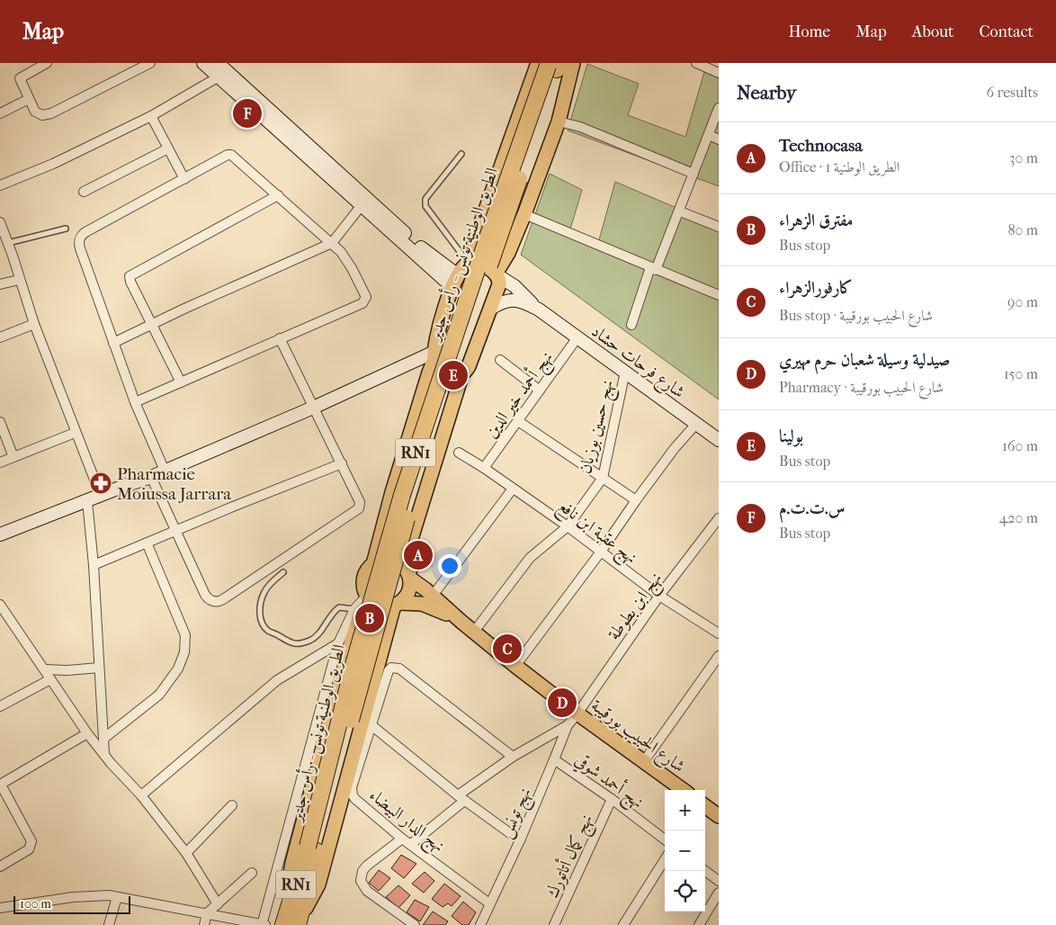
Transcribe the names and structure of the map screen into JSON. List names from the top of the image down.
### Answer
{
  "streets": {
    "highway": ["الطريق الوطنية تونس - رأس جدير", "RN1"],
    "main road": ["شارع الحبيب بورقيبة"],
    "street": [
      "شارع فرحات حشاد",
      "نهج أحمد خير الدين",
      "نهج حسين بوزيان",
      "نهج عقبة ابن نافع",
      "نهج ابن بطوطة",
      "نهج أحمد شوقي",
      "نهج تونس",
      "نهج الدار البيضاء",
      "نهج كمال أتاتورك"
    ]
  },
  "crossings": [
    ["شارع فرحات حشاد", "نهج أحمد خير الدين"],
    ["شارع فرحات حشاد", "نهج حسين بوزيان"],
    ["نهج أحمد خير الدين", "نهج عقبة ابن نافع"],
    ["نهج حسين بوزيان", "نهج عقبة ابن نافع"],
    ["نهج حسين بوزيان", "شارع الحبيب بورقيبة"],
    ["نهج عقبة ابن نافع", "نهج ابن بطوطة"],
    ["نهج ابن بطوطة", "شارع الحبيب بورقيبة"],
    ["نهج ابن بطوطة", "نهج تونس"],
    ["شارع الحبيب بورقيبة", "نهج تونس"],
    ["نهج أحمد شوقي", "نهج تونس"],
    ["نهج أحمد شوقي", "نهج كمال أتاتورك"],
    ["نهج تونس", "نهج الدار البيضاء"]
  ],
  "places": {
    "pharmacy": ["Pharmacie Moiussa Jarrara"]
  },
  "scale_bar": "100 m",
  "page": {
    "header": "Map",
    "nav": [
      "Home",
      "Map",
      "About",
      "Contact"
    ],
    "heading": ["Nearby", "6 results"],
    "pins": [
      "F",
      "E",
      "A",
      "B",
      "C",
      "D"
    ],
    "list": [
      {
        "mark": "A",
        "name": "Technocasa",
        "note": "Office · الطريق الوطنية 1",
        "value": "30 m"
      },
      {
        "mark": "B",
        "name": "مفترق الزهراء",
        "note": "Bus stop",
        "value": "80 m"
      },
      {
        "mark": "C",
        "name": "كارفورالزهراء",
        "note": "Bus stop · شارع الحبيب بورقيبة",
        "value": "90 m"
      },
      {
        "mark": "D",
        "name": "صيدلية وسيلة شعبان حرم مهيري",
        "note": "Pharmacy · شارع الحبيب بورقيبة",
        "value": "150 m"
      },
      {
        "mark": "E",
        "name": "بولينا",
        "note": "Bus stop",
        "value": "160 m"
      },
      {
        "mark": "F",
        "name": "س.ت.ت.م",
        "note": "Bus stop",
        "value": "420 m"
      }
    ],
    "map_buttons": ["+", "−"],
    "scale": "100 m"
  }
}
